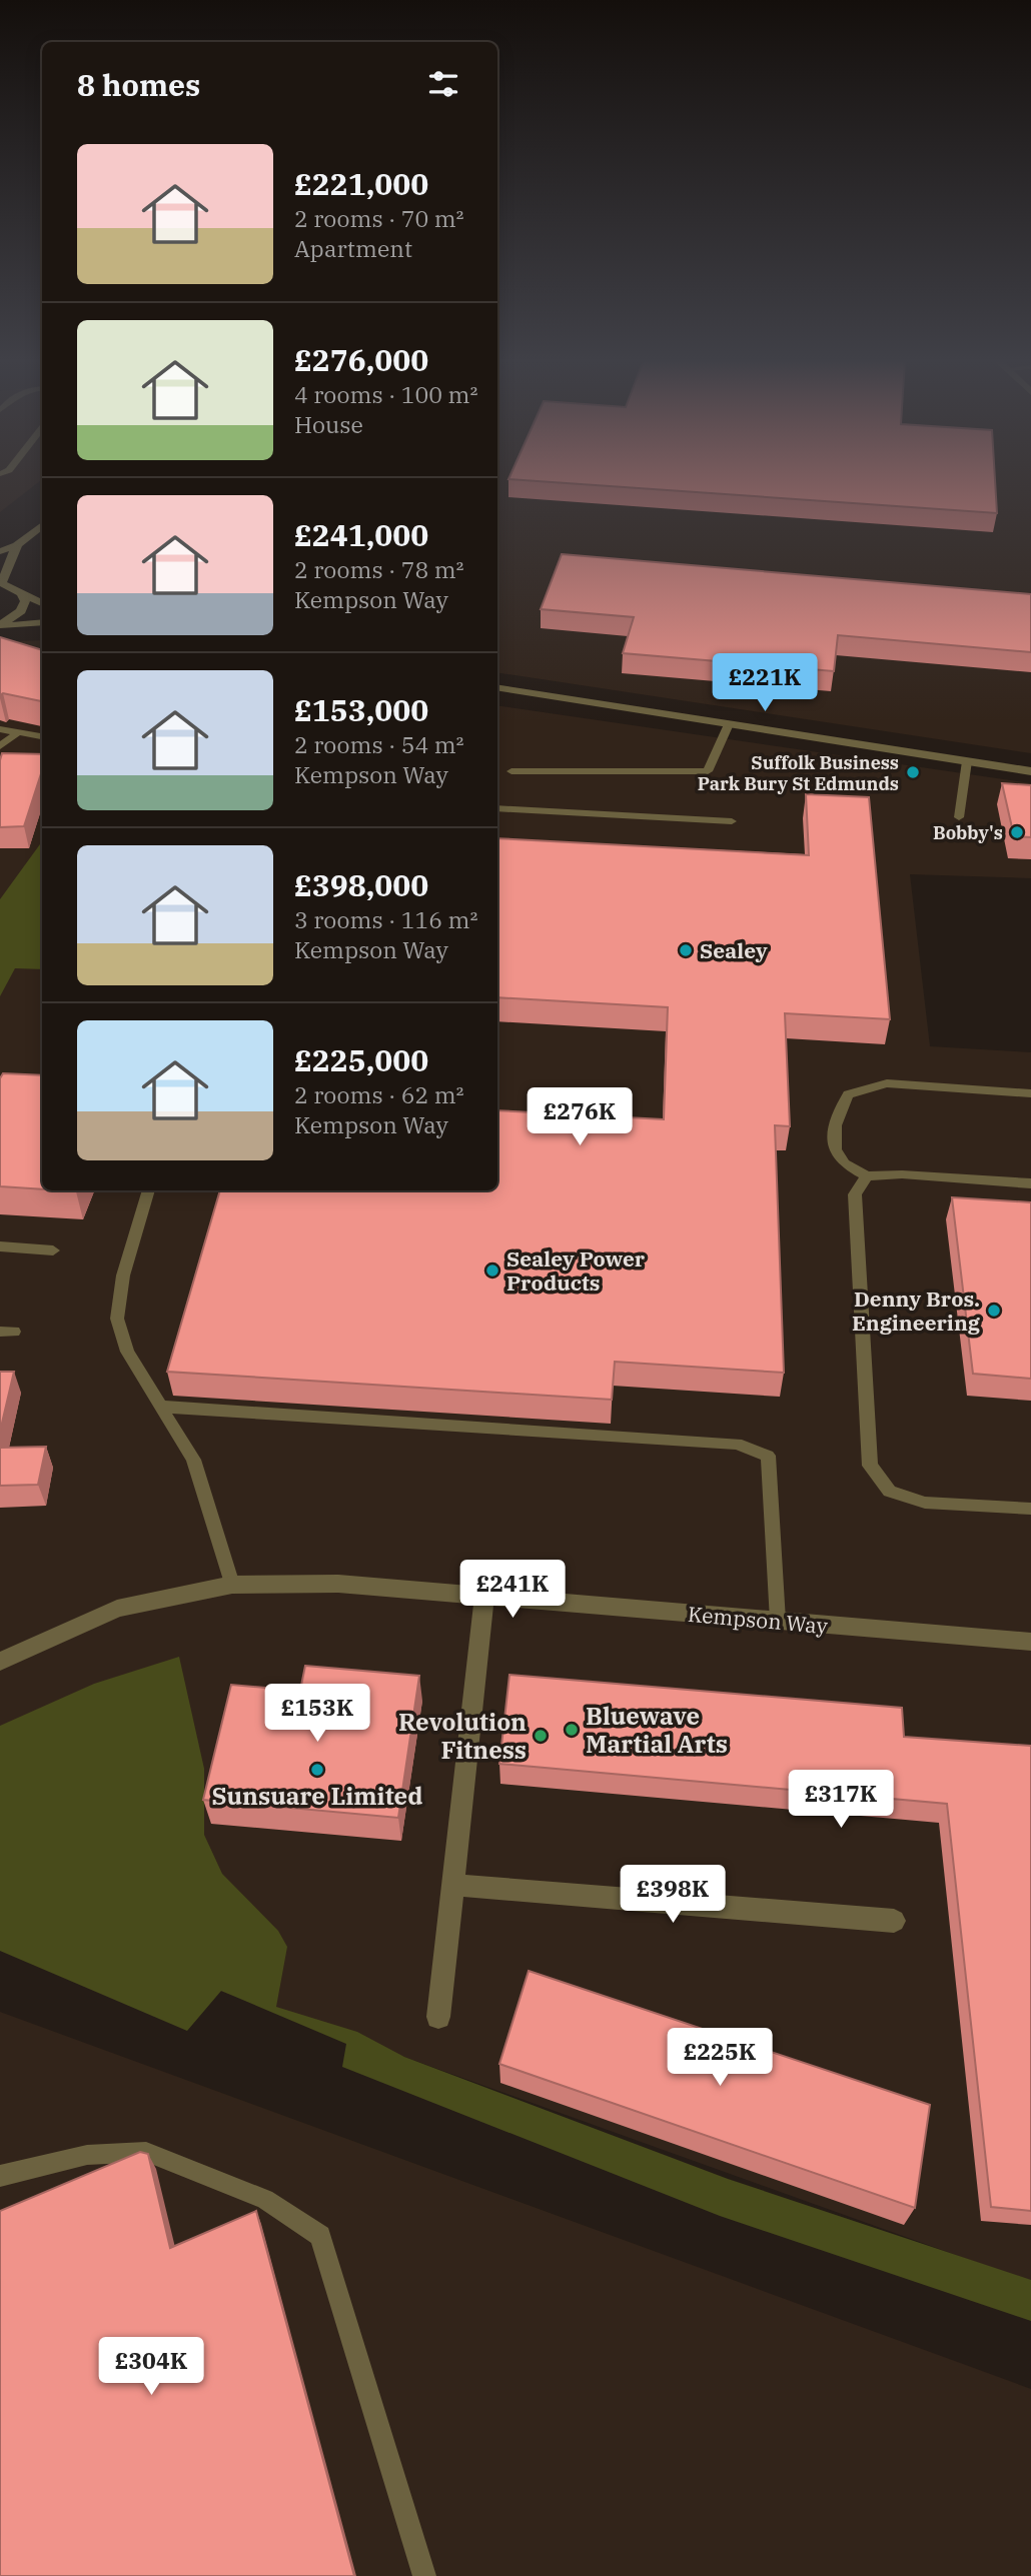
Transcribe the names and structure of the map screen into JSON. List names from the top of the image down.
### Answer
{
  "streets": {
    "street": ["Kempson Way"]
  },
  "places": [
    "Suffolk Business Park Bury St Edmunds",
    "Bobby's",
    "Sealey",
    "Sealey Power Products",
    "Denny Bros. Engineering",
    "Bluewave Martial Arts",
    "Revolution Fitness",
    "Sunsuare Limited"
  ],
  "page": {
    "heading": "8 homes",
    "list": [
      {
        "name": "£221,000",
        "note": "2 rooms · 70 m² · Apartment"
      },
      {
        "name": "£276,000",
        "note": "4 rooms · 100 m² · House"
      },
      {
        "name": "£241,000",
        "note": "2 rooms · 78 m² · Kempson Way"
      },
      {
        "name": "£153,000",
        "note": "2 rooms · 54 m² · Kempson Way"
      },
      {
        "name": "£398,000",
        "note": "3 rooms · 116 m² · Kempson Way"
      },
      {
        "name": "£225,000",
        "note": "2 rooms · 62 m² · Kempson Way"
      }
    ],
    "price": [
      "£221K",
      "£276K",
      "£241K",
      "£153K",
      "£317K",
      "£398K",
      "£225K",
      "£304K"
    ]
  }
}
